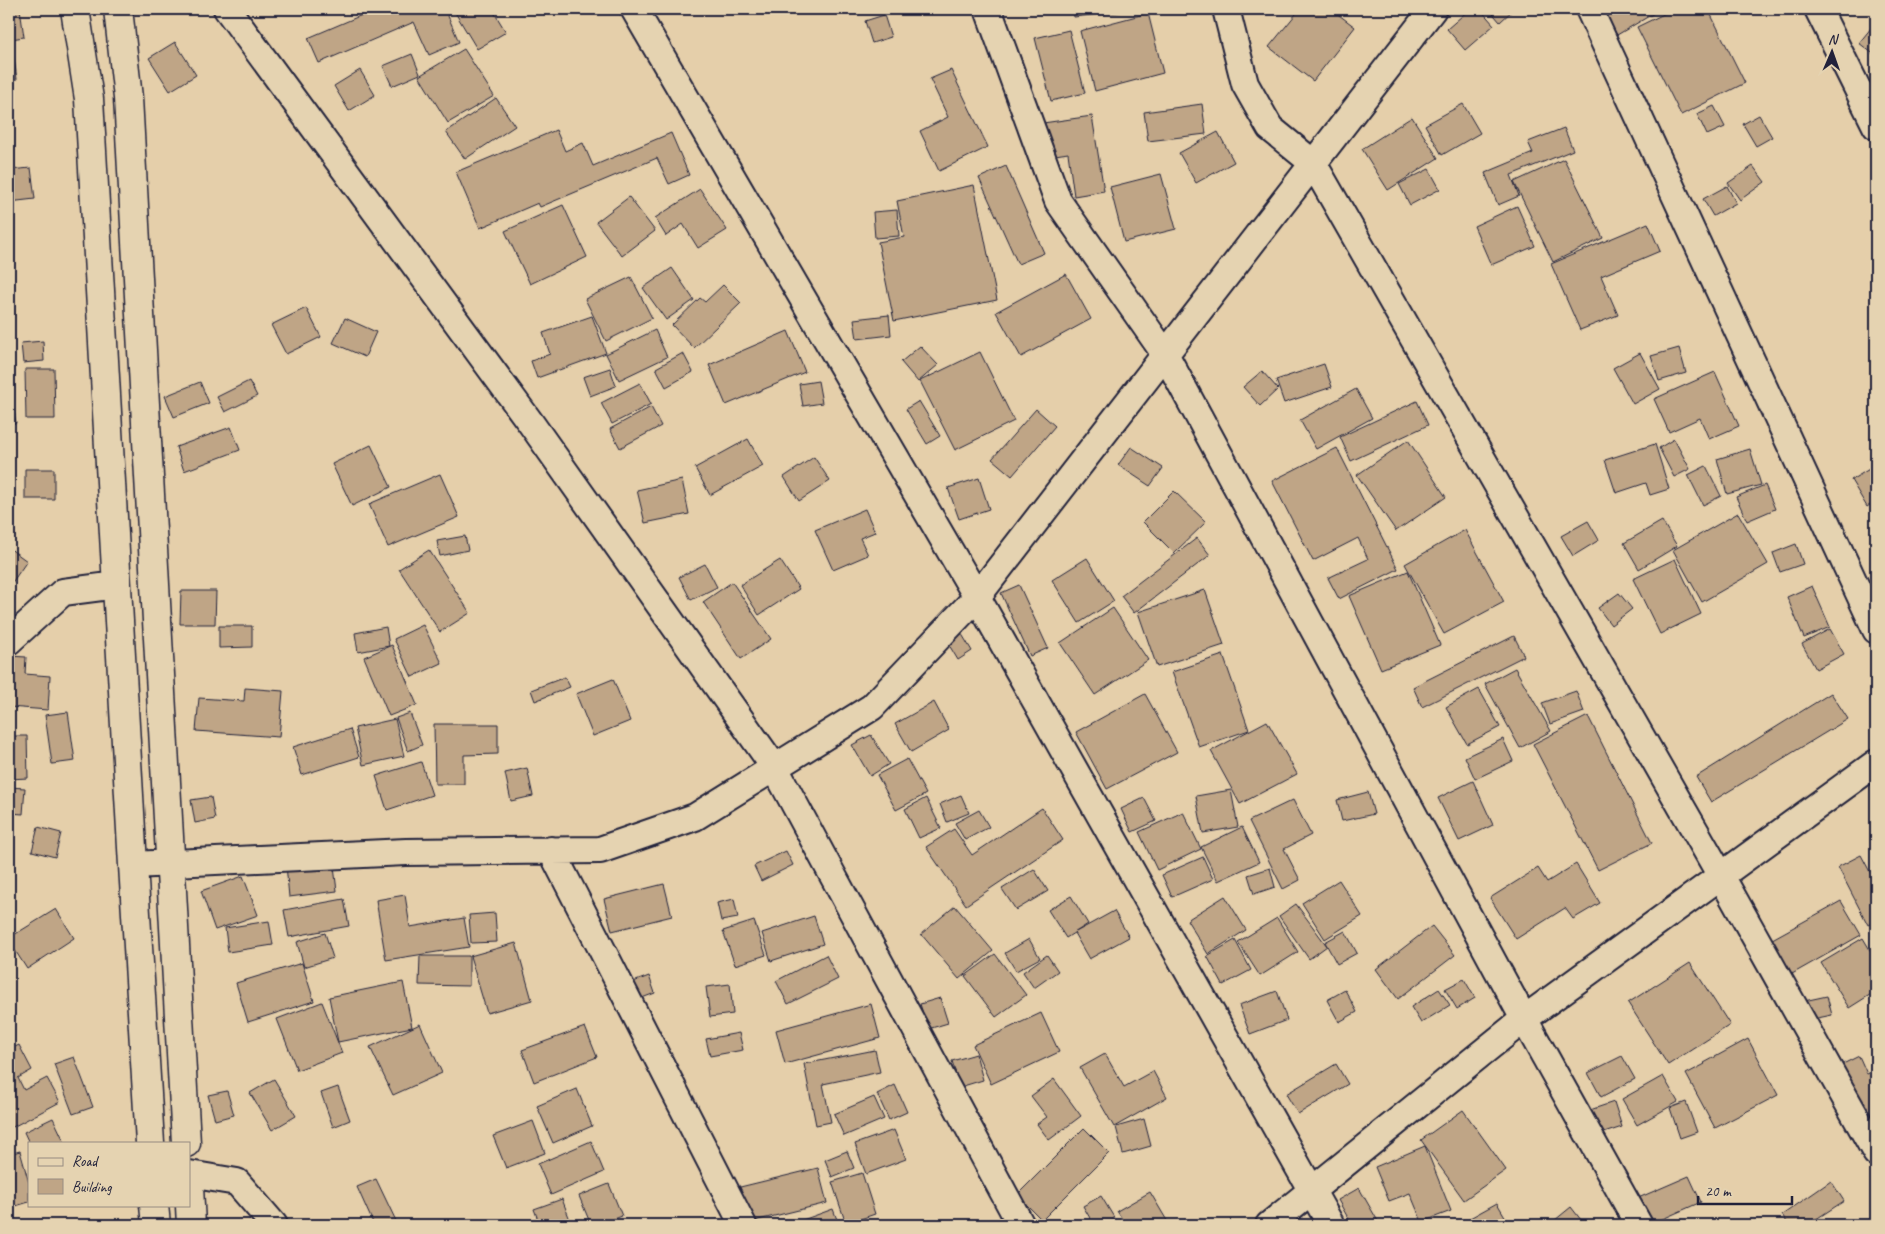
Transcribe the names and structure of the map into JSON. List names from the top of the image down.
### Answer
{
  "legend": ["Road", "Building"],
  "scale_bar": "20 m",
  "north": "top"
}
